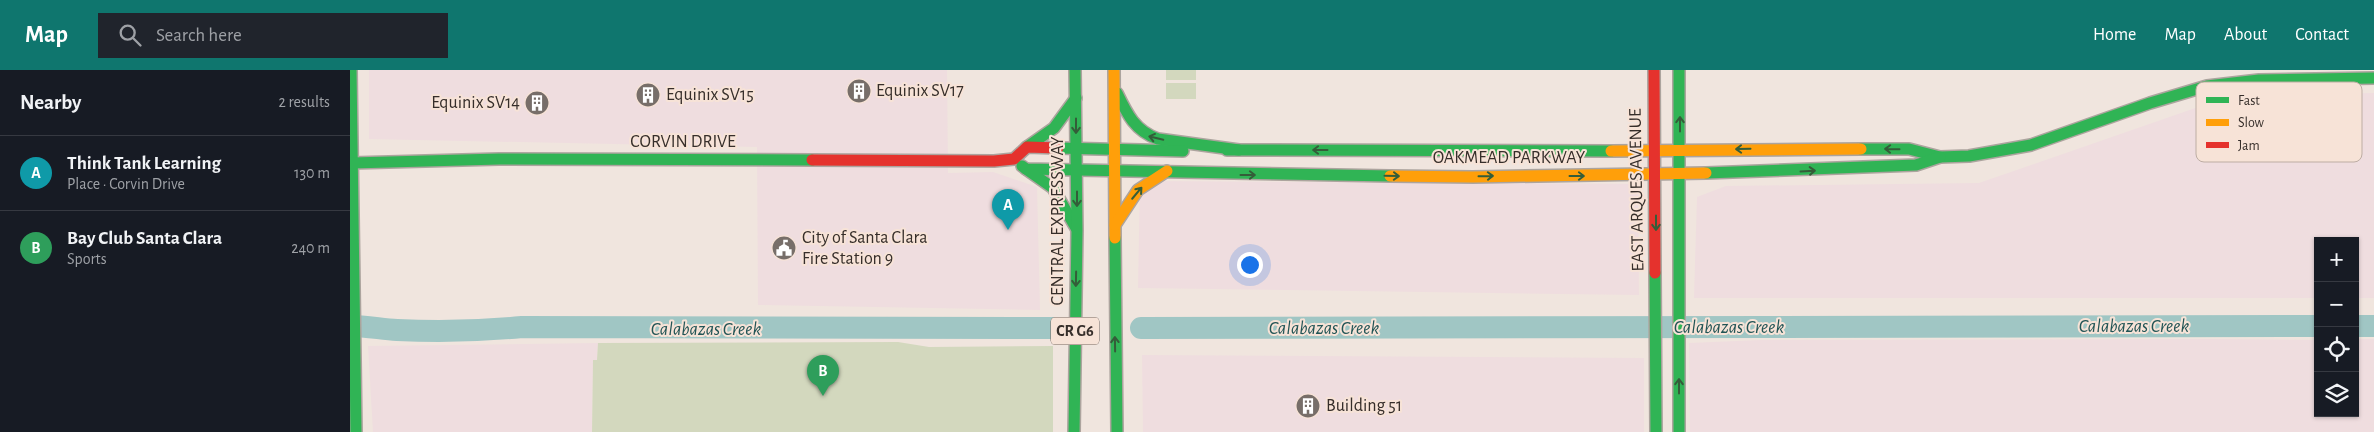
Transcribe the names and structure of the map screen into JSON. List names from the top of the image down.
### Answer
{
  "streets": {
    "main road": [
      "CORVIN DRIVE",
      "OAKMEAD PARKWAY",
      "EAST ARQUES AVENUE",
      "CENTRAL EXPRESSWAY",
      "CR G6"
    ]
  },
  "crossings": [
    ["OAKMEAD PARKWAY", "EAST ARQUES AVENUE"],
    ["OAKMEAD PARKWAY", "CENTRAL EXPRESSWAY"],
    ["OAKMEAD PARKWAY", "CR G6"]
  ],
  "water": ["Calabazas Creek"],
  "places": {
    "building": [
      "Equinix SV17",
      "Equinix SV15",
      "Equinix SV14",
      "Building 51"
    ],
    "public building": ["City of Santa Clara Fire Station 9"]
  },
  "legend": ["Fast", "Slow", "Jam"],
  "page": {
    "header": "Map",
    "search": "Search here",
    "nav": [
      "Home",
      "Map",
      "About",
      "Contact"
    ],
    "heading": ["Nearby", "2 results"],
    "list": [
      {
        "mark": "A",
        "name": "Think Tank Learning",
        "note": "Place · Corvin Drive",
        "value": "130 m"
      },
      {
        "mark": "B",
        "name": "Bay Club Santa Clara",
        "note": "Sports",
        "value": "240 m"
      }
    ],
    "pins": ["A", "B"],
    "map_buttons": ["+", "−"]
  }
}
